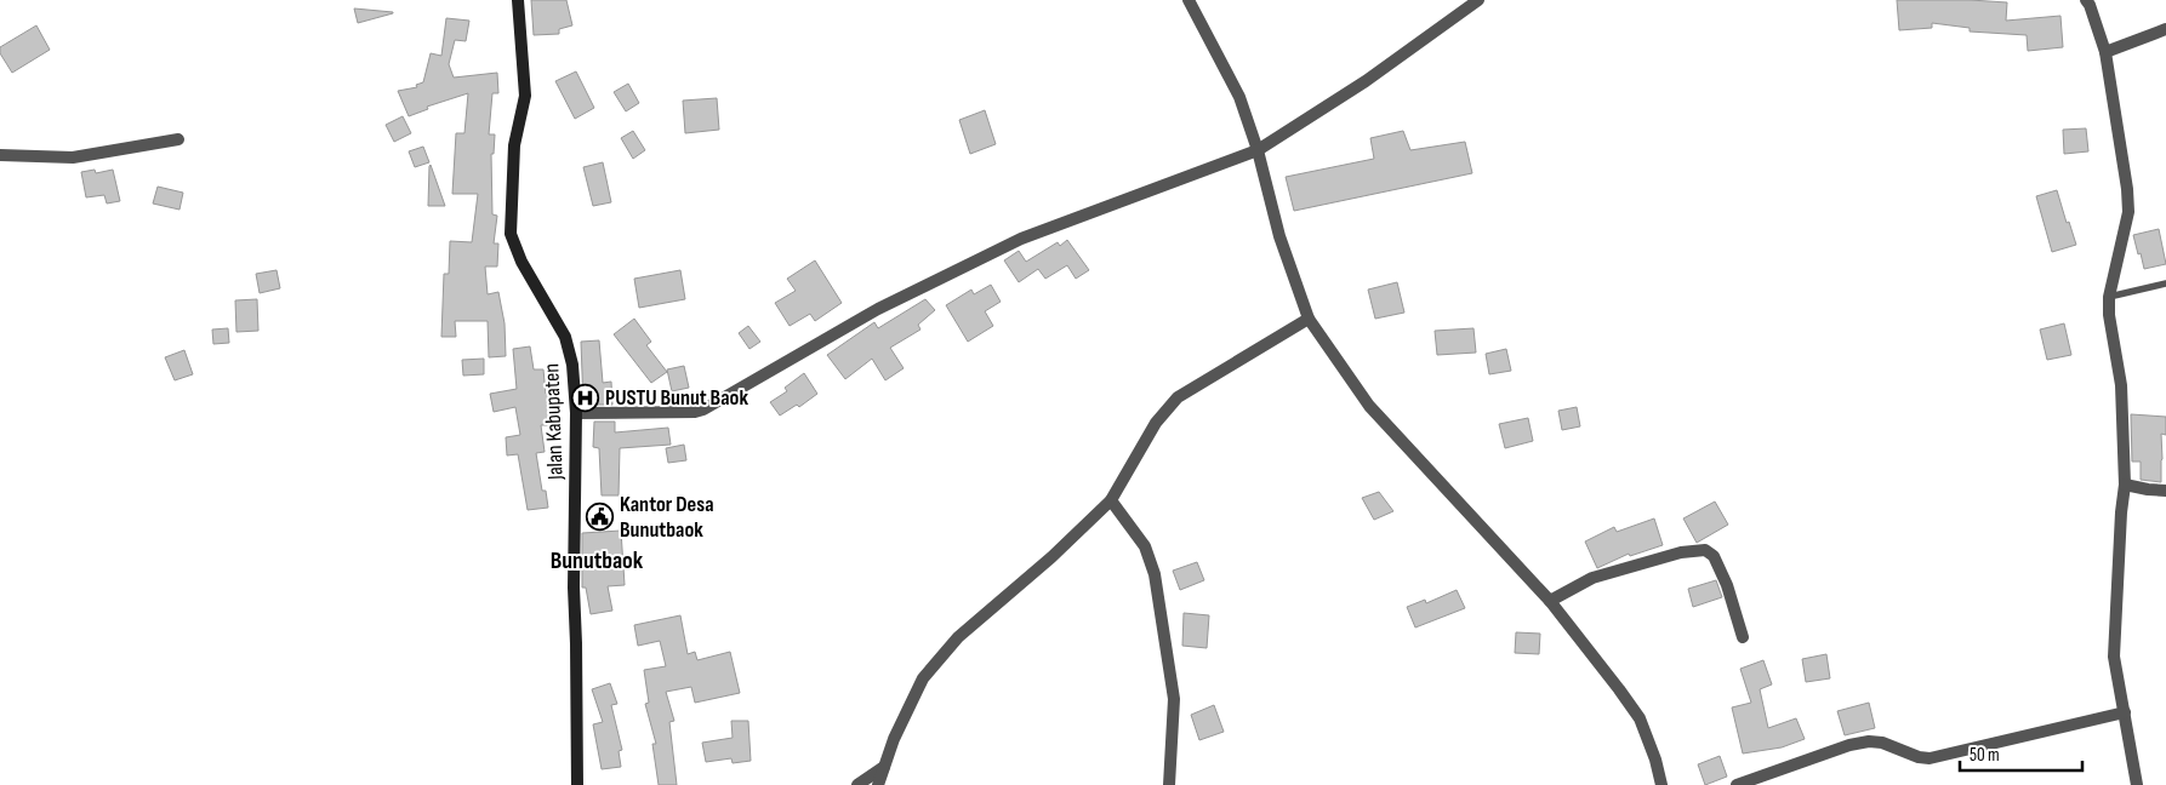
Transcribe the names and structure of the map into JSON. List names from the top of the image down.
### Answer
{
  "streets": {
    "street": ["Jalan Kabupaten"]
  },
  "districts": ["Bunutbaok"],
  "places": {
    "hospital": ["PUSTU Bunut Baok"],
    "public building": ["Kantor Desa Bunutbaok"]
  },
  "scale_bar": "50 m"
}
